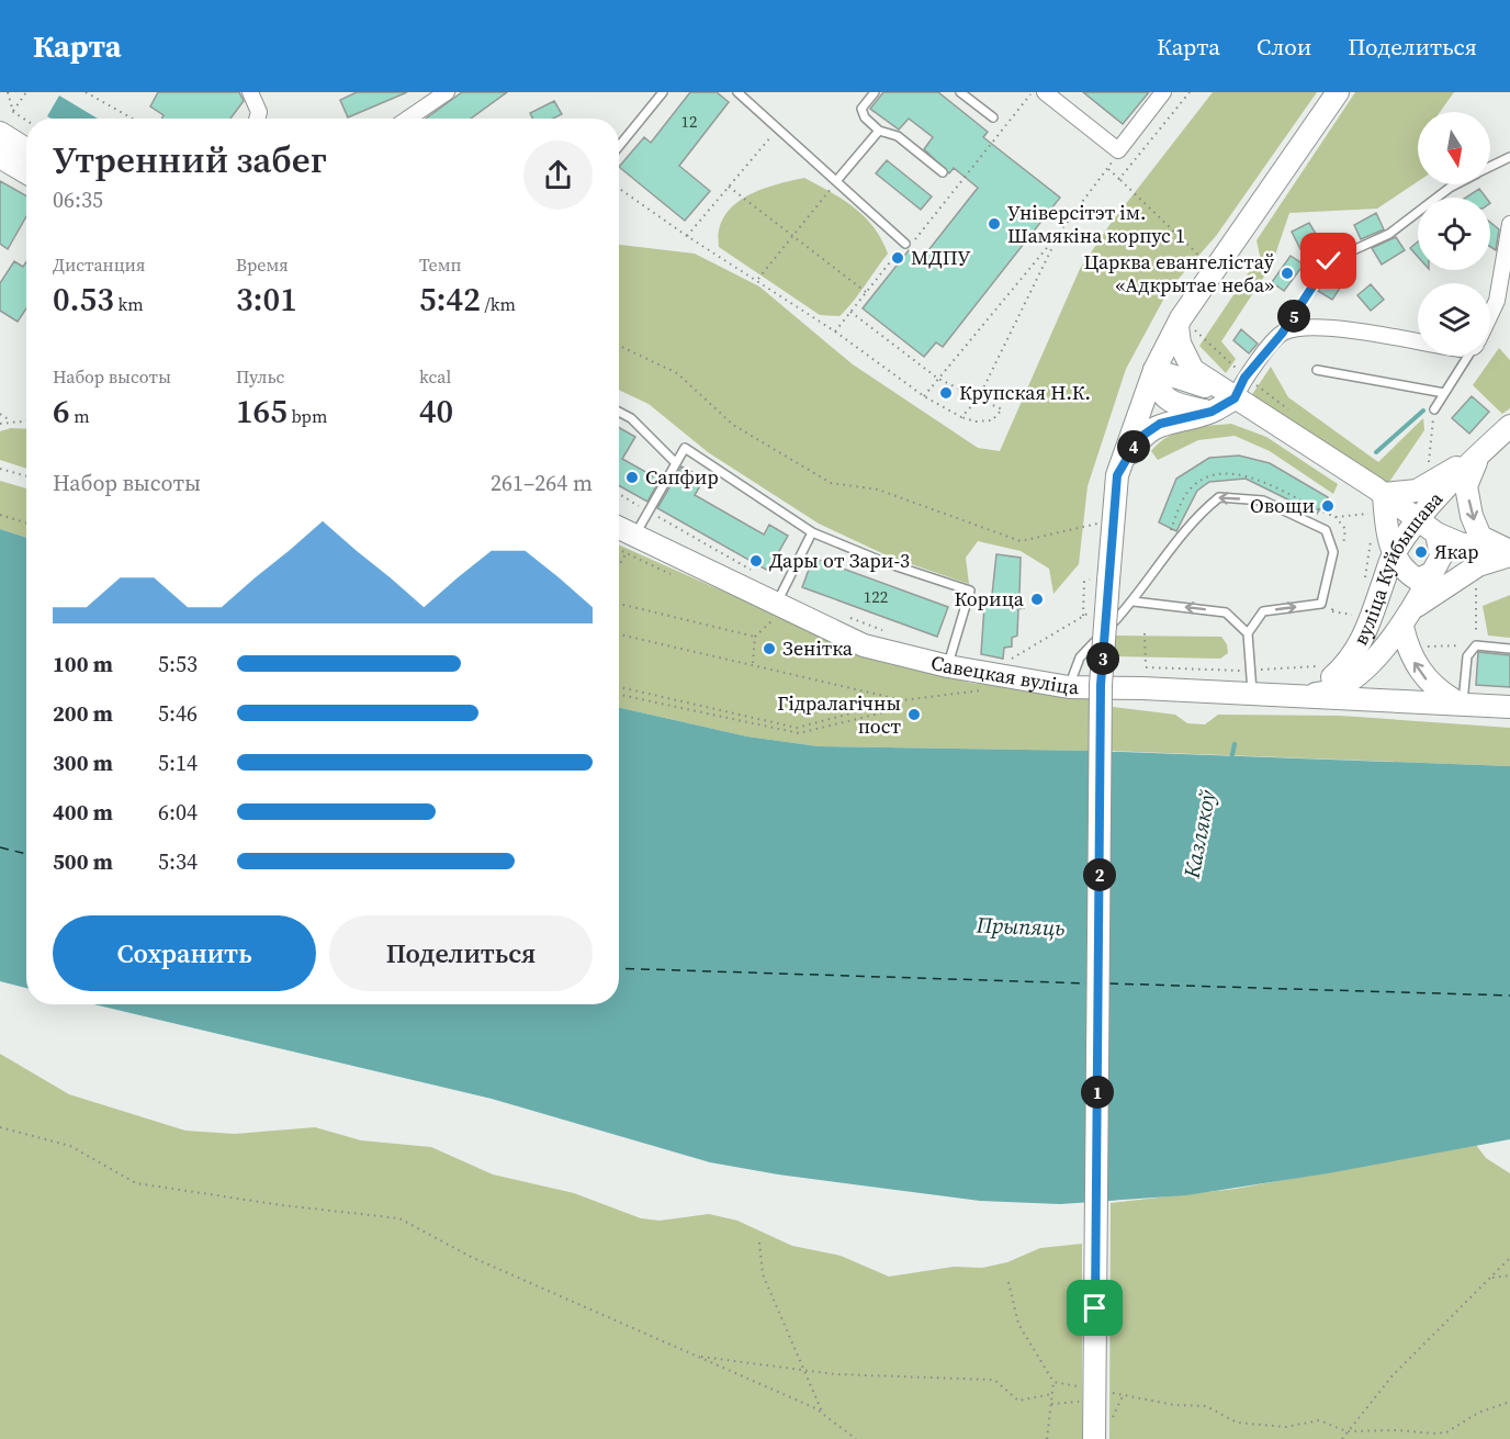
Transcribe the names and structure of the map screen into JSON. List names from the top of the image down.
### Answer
{
  "streets": {
    "main road": ["вуліца Куйбышава", "Савецкая вуліца"]
  },
  "crossings": [
    ["вуліца Куйбышава", "Савецкая вуліца"]
  ],
  "water": ["Казлякоў", "Прыпяць"],
  "places": [
    "Універсітэт ім. Шамякіна корпус 1",
    "МДПУ",
    "Царква евангелістаў «Адкрытае неба»",
    "Крупская Н.К.",
    "Сапфир",
    "Овощи",
    "Якар",
    "Дары от Зари-3",
    "Корица",
    "Зенітка",
    "Гідралагічны пост"
  ],
  "house_numbers": ["12", "122"],
  "north": "bottom",
  "page": {
    "header": "Карта",
    "nav": ["Карта", "Слои", "Поделиться"],
    "heading": ["Утренний забег", "06:35"],
    "stats": [
      ["Дистанция", "0.53 km"],
      ["Время", "3:01"],
      ["Темп", "5:42 /km"],
      ["Набор высоты", "6 m"],
      ["Пульс", "165 bpm"],
      ["kcal", "40"]
    ],
    "pins": [
      "5",
      "4",
      "3",
      "2",
      "1"
    ],
    "chart": ["Набор высоты", "261–264 m"],
    "list": [
      {
        "name": "100 m",
        "note": "5:53"
      },
      {
        "name": "200 m",
        "note": "5:46"
      },
      {
        "name": "300 m",
        "note": "5:14"
      },
      {
        "name": "400 m",
        "note": "6:04"
      },
      {
        "name": "500 m",
        "note": "5:34"
      }
    ],
    "buttons": ["Сохранить", "Поделиться"]
  }
}
